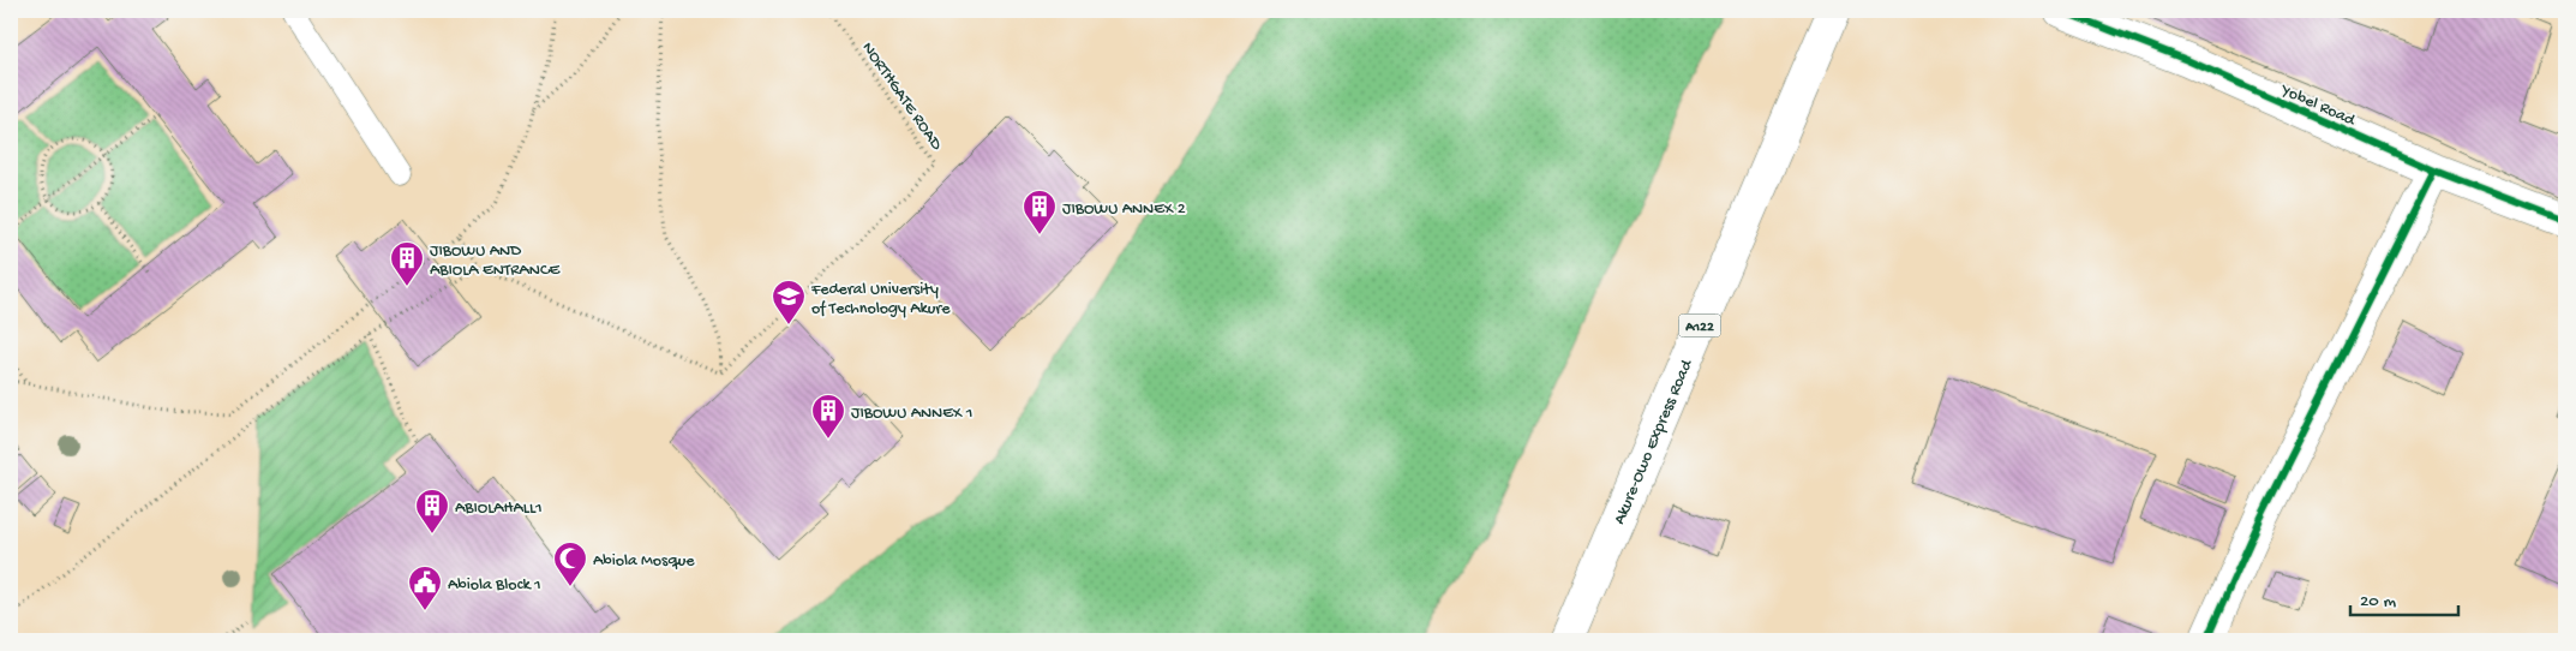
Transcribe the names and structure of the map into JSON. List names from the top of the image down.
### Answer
{
  "streets": {
    "main road": ["Yobel Road", "A122", "Akure-Owo Express Road"],
    "path": ["NORTHGATE ROAD"]
  },
  "places": {
    "building": [
      "JIBOWU ANNEX 2",
      "JIBOWU AND ABIOLA ENTRANCE",
      "JIBOWU ANNEX 1",
      "ABIOLAHALL1"
    ],
    "school or university": ["Federal University of Technology Akure"],
    "mosque": ["Abiola Mosque"],
    "public building": ["Abiola Block 1"]
  },
  "scale_bar": "20 m"
}
